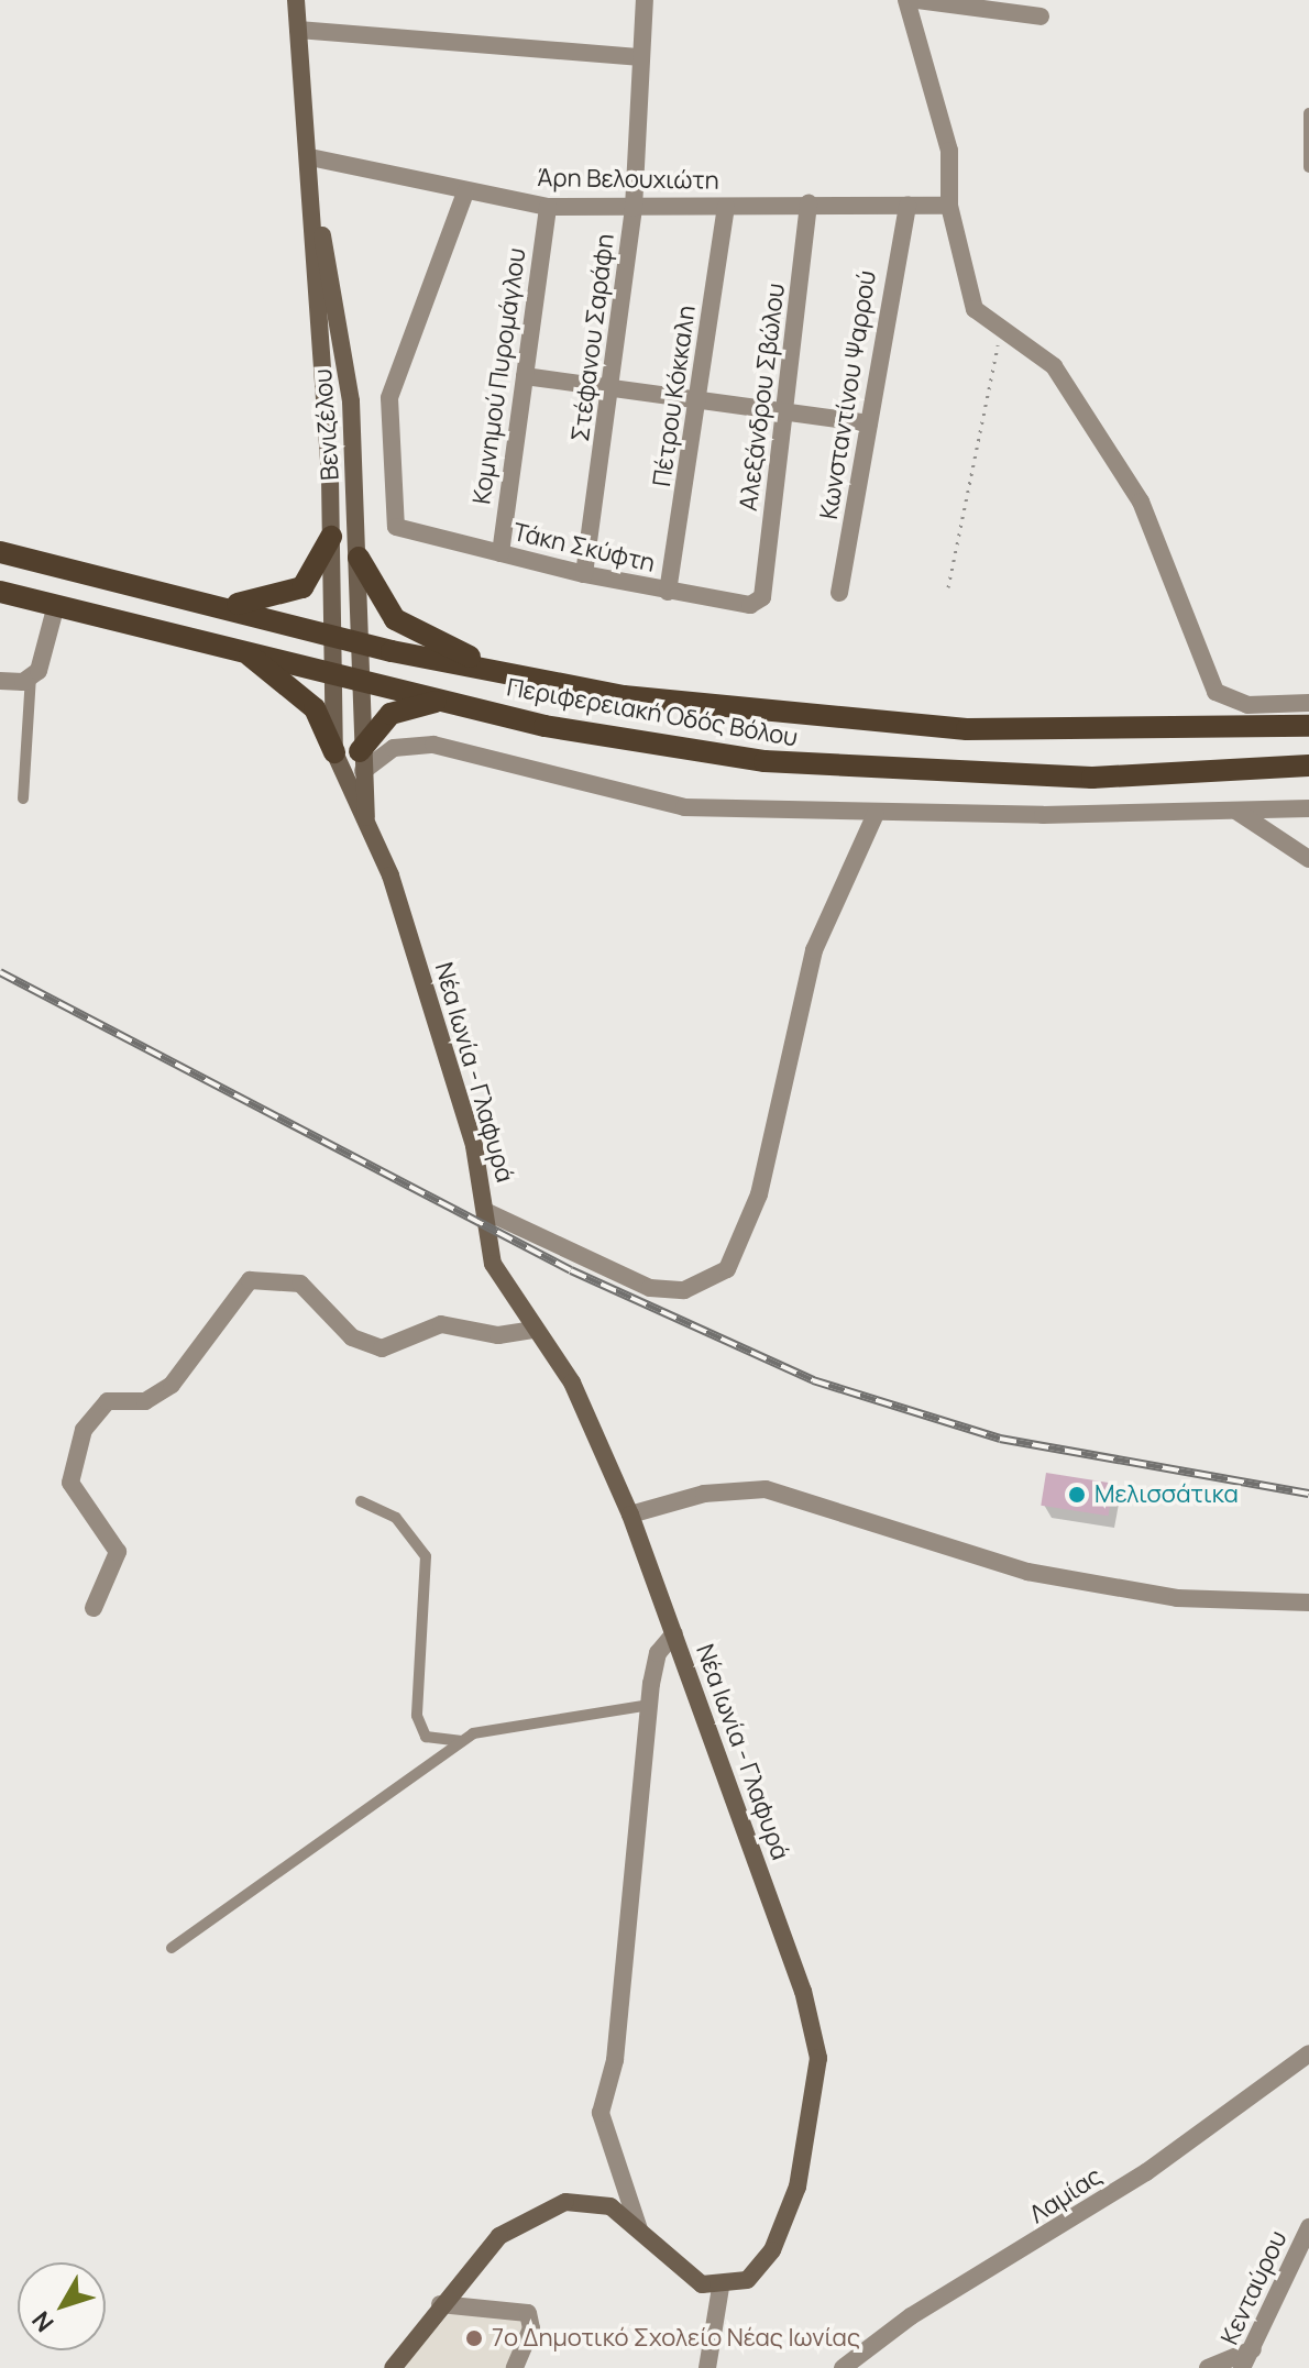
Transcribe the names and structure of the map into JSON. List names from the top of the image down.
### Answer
{
  "streets": {
    "main road": ["Βενιζέλου", "Περιφερειακή Οδός Βόλου", "Νέα Ιωνία - Γλαφυρά"],
    "street": [
      "Άρη Βελουχιώτη",
      "Στέφανου Σαράφη",
      "Κομνημού Πυρομάγλου",
      "Κωνσταντίνου Ψαρρού",
      "Πέτρου Κόκκαλη",
      "Αλεξάνδρου Σβώλου",
      "Τάκη Σκύφτη",
      "Λαμίας",
      "Κενταύρου"
    ]
  },
  "crossings": [
    ["Άρη Βελουχιώτη", "Στέφανου Σαράφη"],
    ["Άρη Βελουχιώτη", "Κομνημού Πυρομάγλου"],
    ["Άρη Βελουχιώτη", "Κωνσταντίνου Ψαρρού"],
    ["Άρη Βελουχιώτη", "Πέτρου Κόκκαλη"],
    ["Άρη Βελουχιώτη", "Αλεξάνδρου Σβώλου"],
    ["Άρη Βελουχιώτη", "Βενιζέλου"],
    ["Άρη Βελουχιώτη", "Τάκη Σκύφτη"],
    ["Στέφανου Σαράφη", "Τάκη Σκύφτη"],
    ["Κομνημού Πυρομάγλου", "Τάκη Σκύφτη"],
    ["Πέτρου Κόκκαλη", "Τάκη Σκύφτη"],
    ["Αλεξάνδρου Σβώλου", "Τάκη Σκύφτη"],
    ["Βενιζέλου", "Περιφερειακή Οδός Βόλου"],
    ["Βενιζέλου", "Νέα Ιωνία - Γλαφυρά"],
    ["Περιφερειακή Οδός Βόλου", "Νέα Ιωνία - Γλαφυρά"]
  ],
  "places": ["Μελισσάτικα", "7ο Δημοτικό Σχολείο Νέας Ιωνίας"],
  "north": "bottom left"
}
